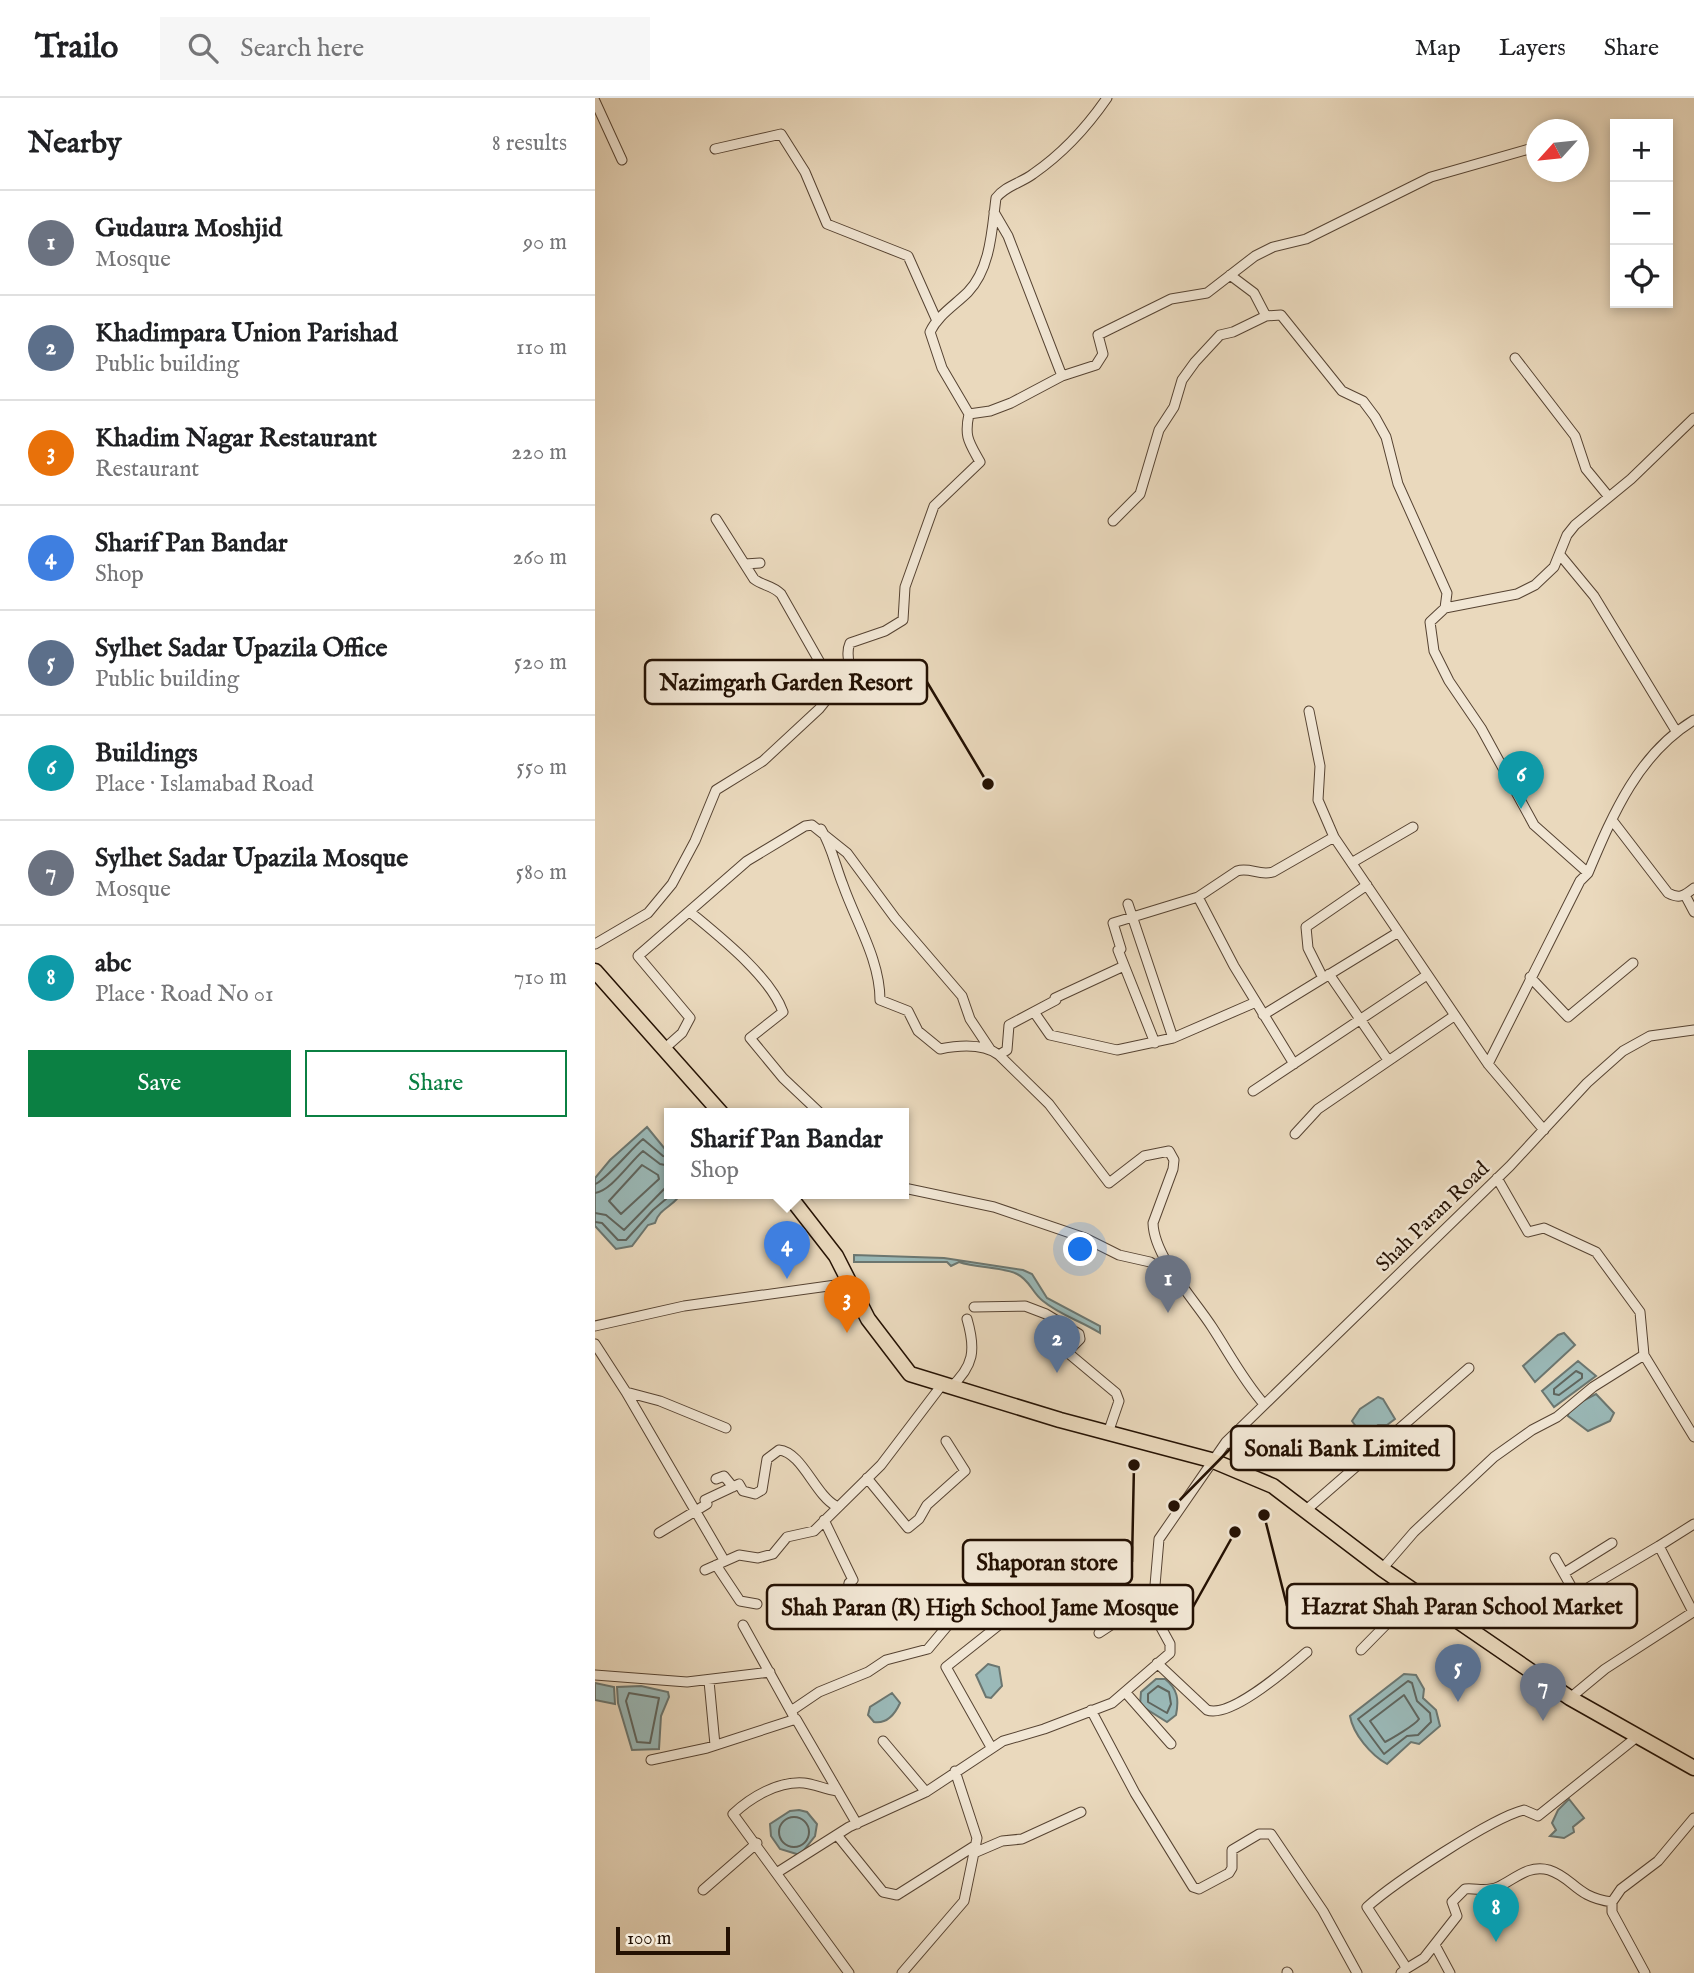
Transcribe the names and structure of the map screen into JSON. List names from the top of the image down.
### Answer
{
  "streets": {
    "street": ["Shah Paran Road"]
  },
  "places": [
    "Nazimgarh Garden Resort",
    "Shaporan store",
    "Sonali Bank Limited",
    "Hazrat Shah Paran School Market",
    "Shah Paran (R) High School Jame Mosque"
  ],
  "scale_bar": "100 m",
  "north": "bottom left",
  "page": {
    "header": "Trailo",
    "search": "Search here",
    "nav": ["Map", "Layers", "Share"],
    "heading": ["Nearby", "8 results"],
    "map_buttons": ["+", "−"],
    "list": [
      {
        "mark": "1",
        "name": "Gudaura Moshjid",
        "note": "Mosque",
        "value": "90 m"
      },
      {
        "mark": "2",
        "name": "Khadimpara Union Parishad",
        "note": "Public building",
        "value": "110 m"
      },
      {
        "mark": "3",
        "name": "Khadim Nagar Restaurant",
        "note": "Restaurant",
        "value": "220 m"
      },
      {
        "mark": "4",
        "name": "Sharif Pan Bandar",
        "note": "Shop",
        "value": "260 m"
      },
      {
        "mark": "5",
        "name": "Sylhet Sadar Upazila Office",
        "note": "Public building",
        "value": "520 m"
      },
      {
        "mark": "6",
        "name": "Buildings",
        "note": "Place · Islamabad Road",
        "value": "550 m"
      },
      {
        "mark": "7",
        "name": "Sylhet Sadar Upazila Mosque",
        "note": "Mosque",
        "value": "580 m"
      },
      {
        "mark": "8",
        "name": "abc",
        "note": "Place · Road No 01",
        "value": "710 m"
      }
    ],
    "pins": [
      "6",
      "4",
      "1",
      "3",
      "2",
      "5",
      "7",
      "8"
    ],
    "buttons": ["Save", "Share"],
    "popup": ["Sharif Pan Bandar", "Shop"],
    "scale": "100 m"
  }
}
